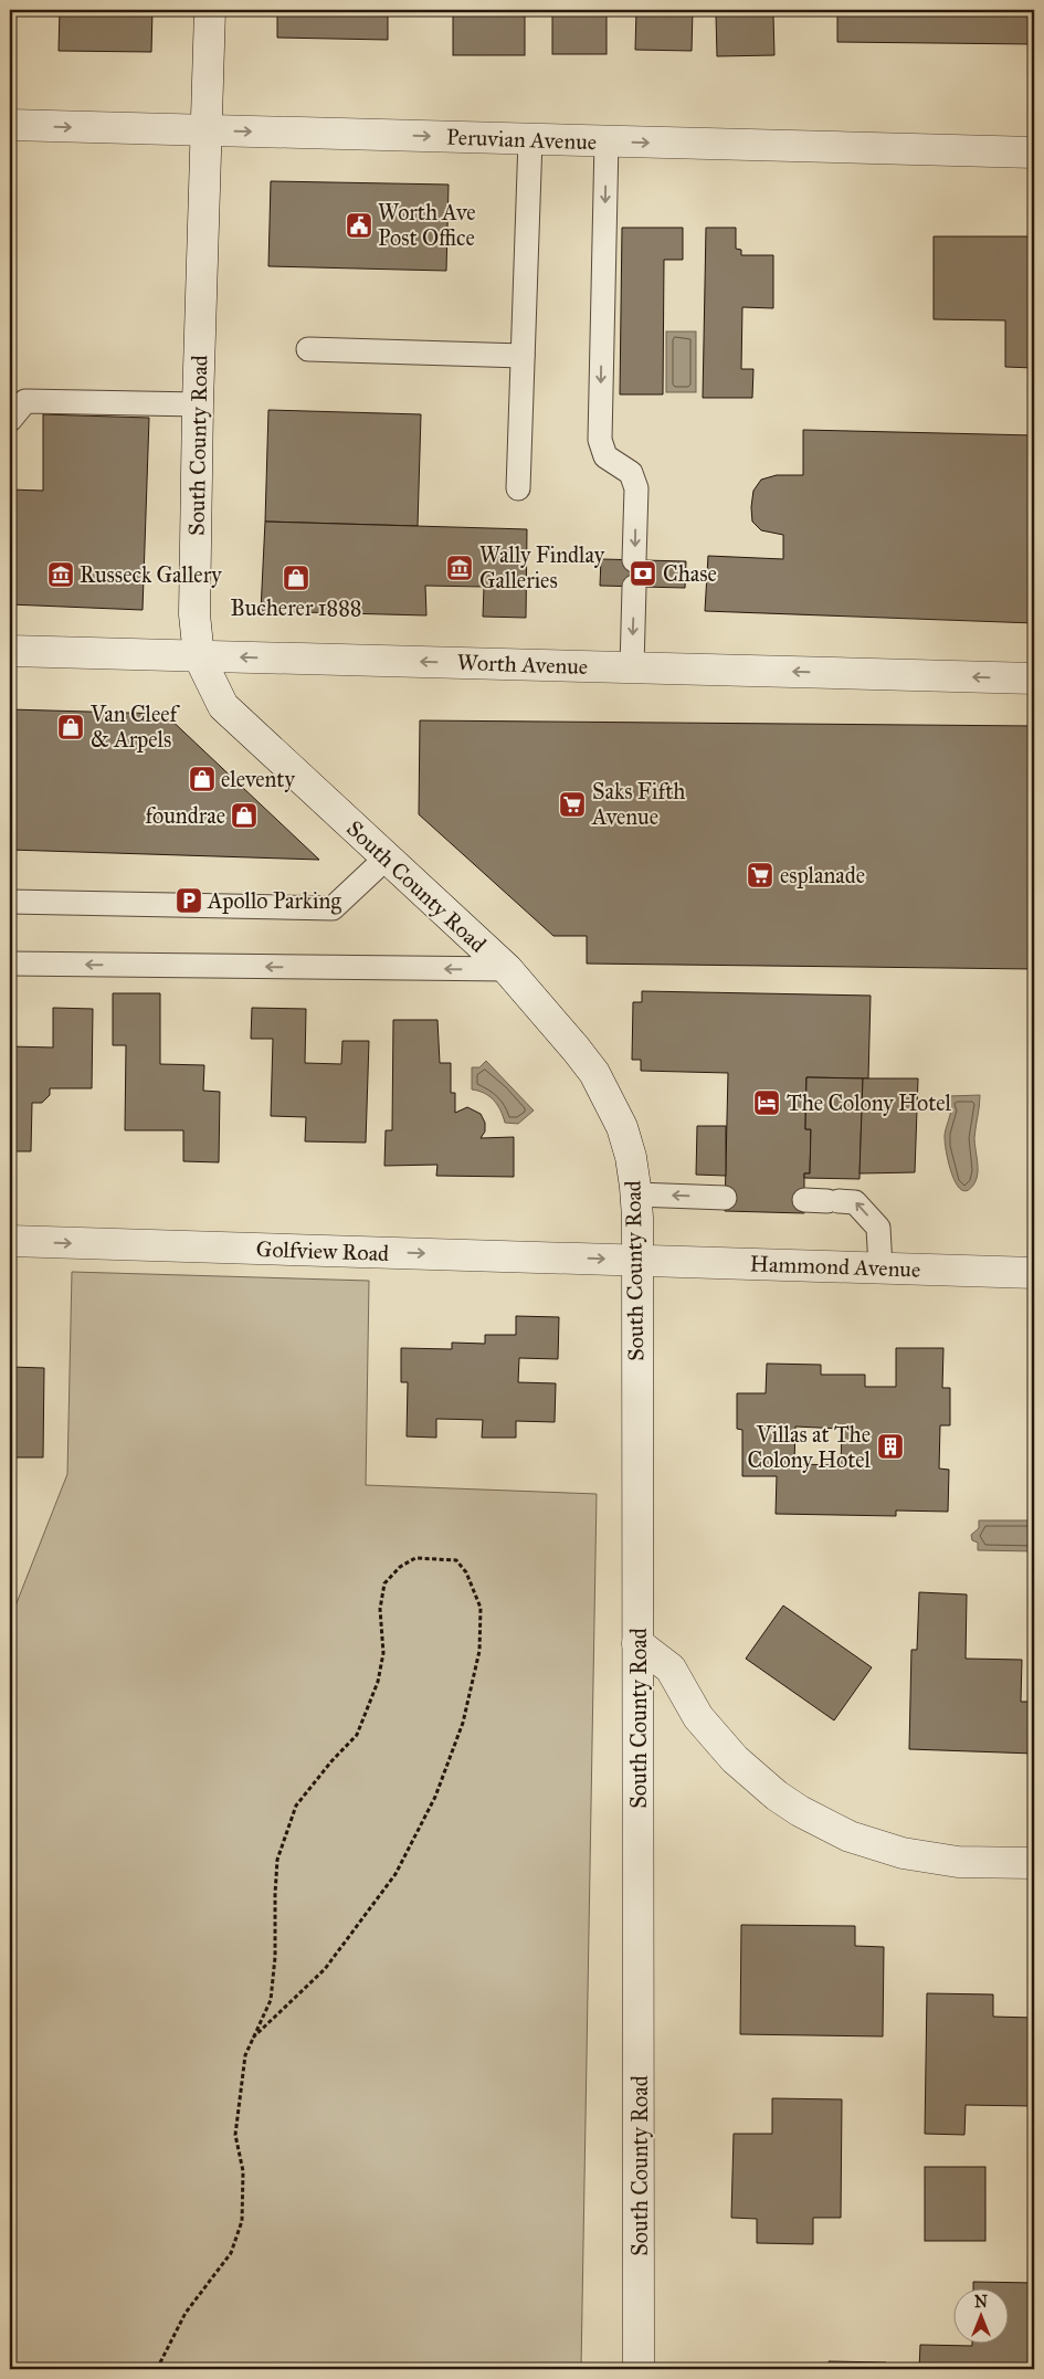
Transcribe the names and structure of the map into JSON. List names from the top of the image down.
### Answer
{
  "streets": {
    "street": [
      "Peruvian Avenue",
      "South County Road",
      "Worth Avenue",
      "Golfview Road",
      "Hammond Avenue"
    ]
  },
  "crossings": [
    ["Peruvian Avenue", "South County Road"],
    ["South County Road", "Worth Avenue"],
    ["South County Road", "Golfview Road"],
    ["South County Road", "Hammond Avenue"],
    ["Golfview Road", "Hammond Avenue"]
  ],
  "one_way": ["Peruvian Avenue", "Worth Avenue", "Golfview Road"],
  "places": {
    "public building": ["Worth Ave Post Office"],
    "museum": ["Wally Findlay Galleries", "Russeck Gallery"],
    "bank": ["Chase"],
    "shop": [
      "Bucherer 1888",
      "Van Cleef & Arpels",
      "eleventy",
      "foundrae"
    ],
    "supermarket": ["Saks Fifth Avenue", "esplanade"],
    "parking": ["Apollo Parking"],
    "hotel": ["The Colony Hotel"],
    "building": ["Villas at The Colony Hotel"]
  },
  "north": "top"
}
